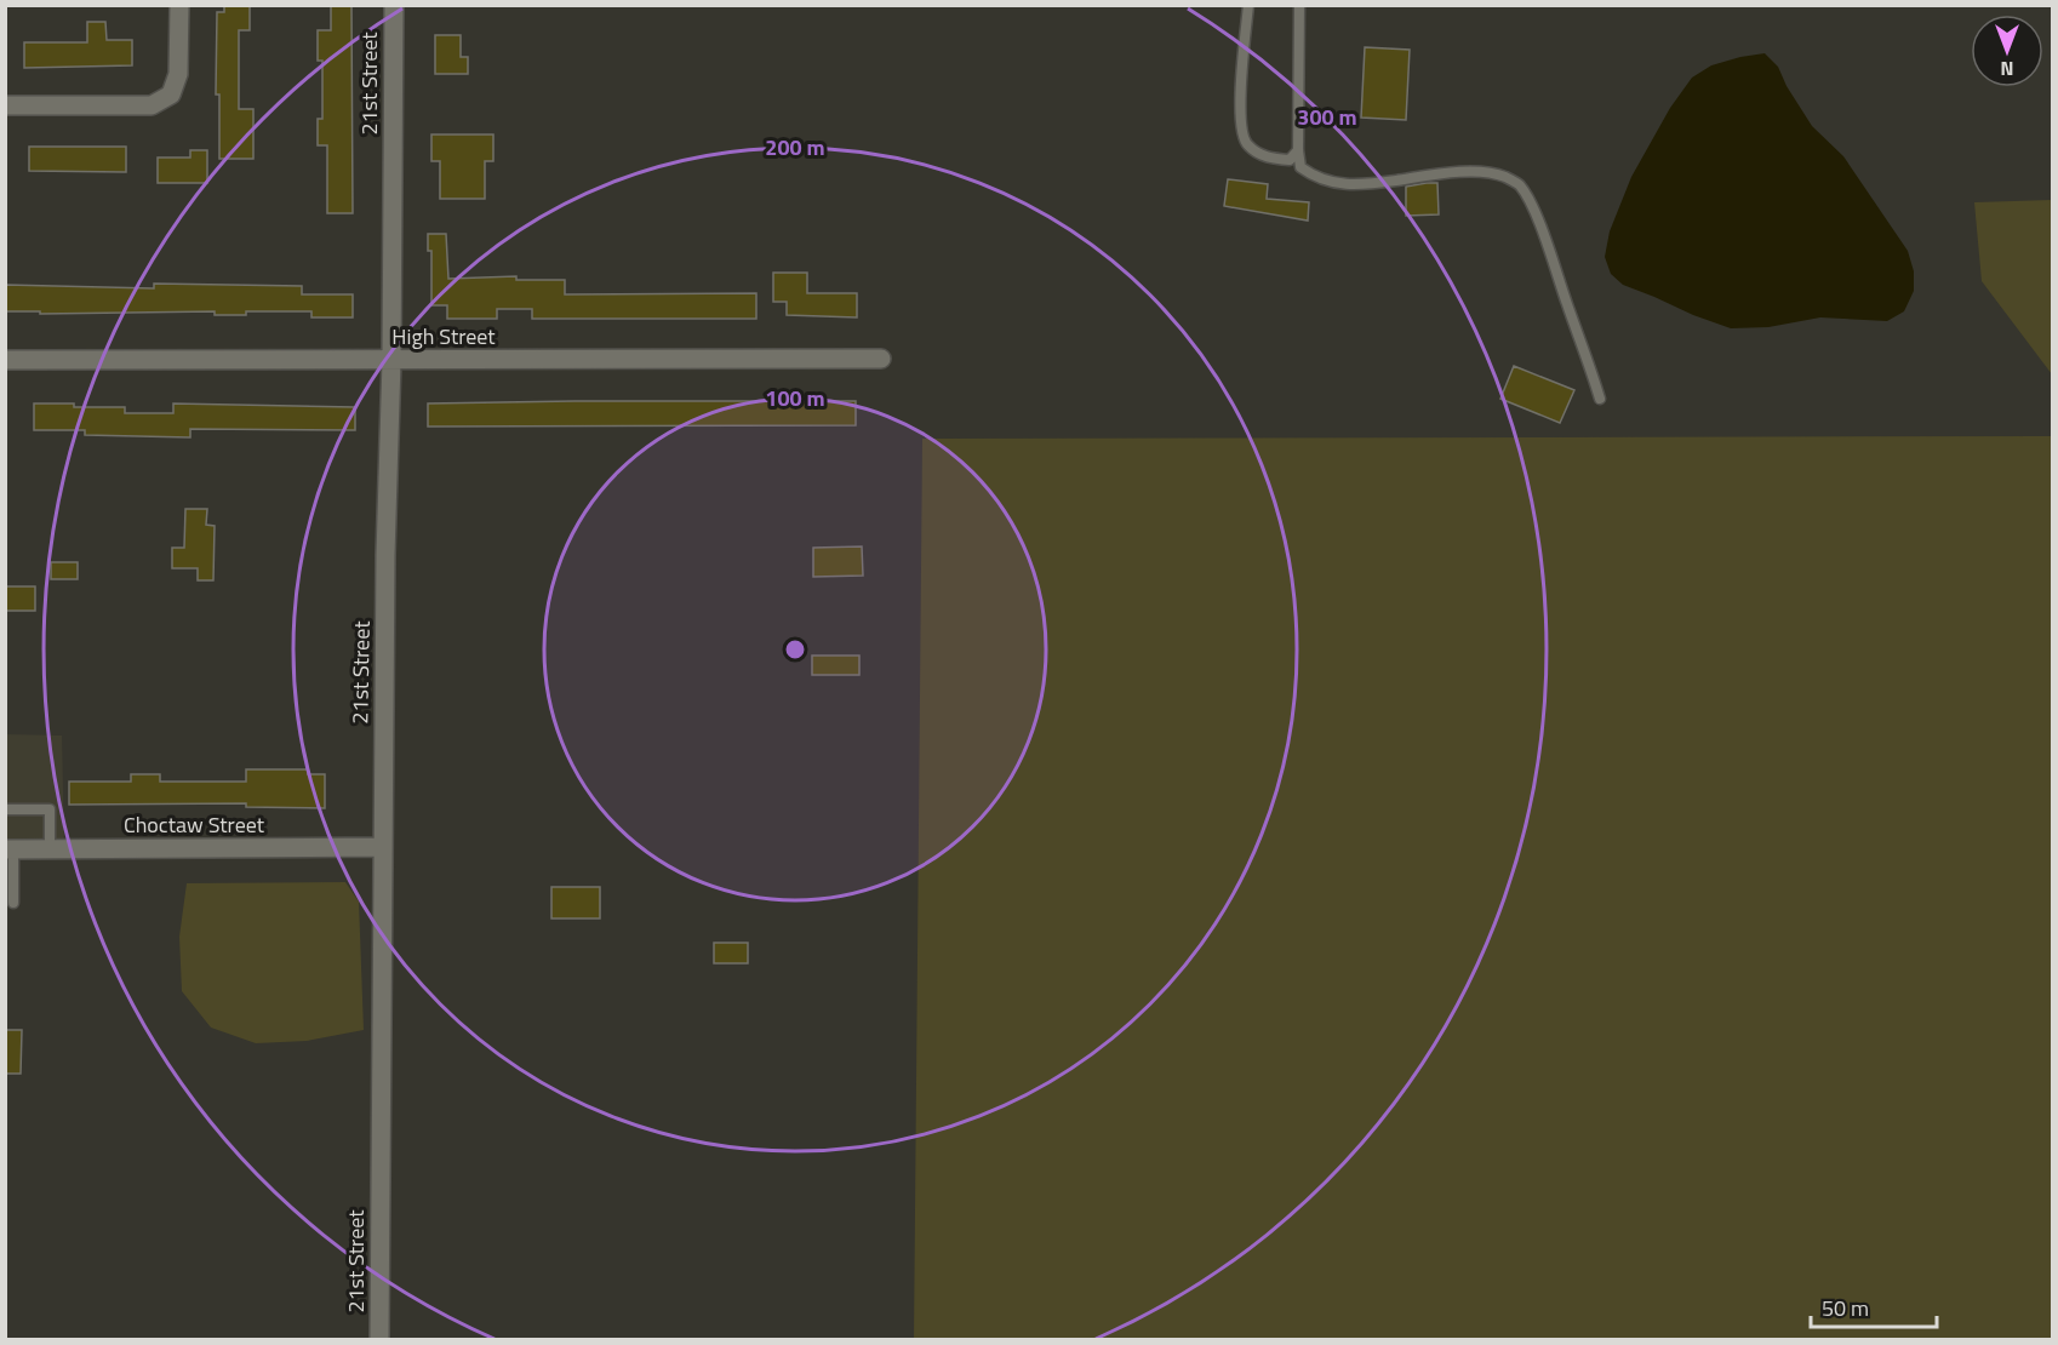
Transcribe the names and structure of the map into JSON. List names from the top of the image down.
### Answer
{
  "streets": {
    "street": ["21st Street", "High Street", "Choctaw Street"]
  },
  "crossings": [
    ["21st Street", "High Street"],
    ["21st Street", "Choctaw Street"]
  ],
  "scale_bar": "50 m",
  "north": "bottom",
  "rings": ["300 m", "200 m", "100 m"]
}
